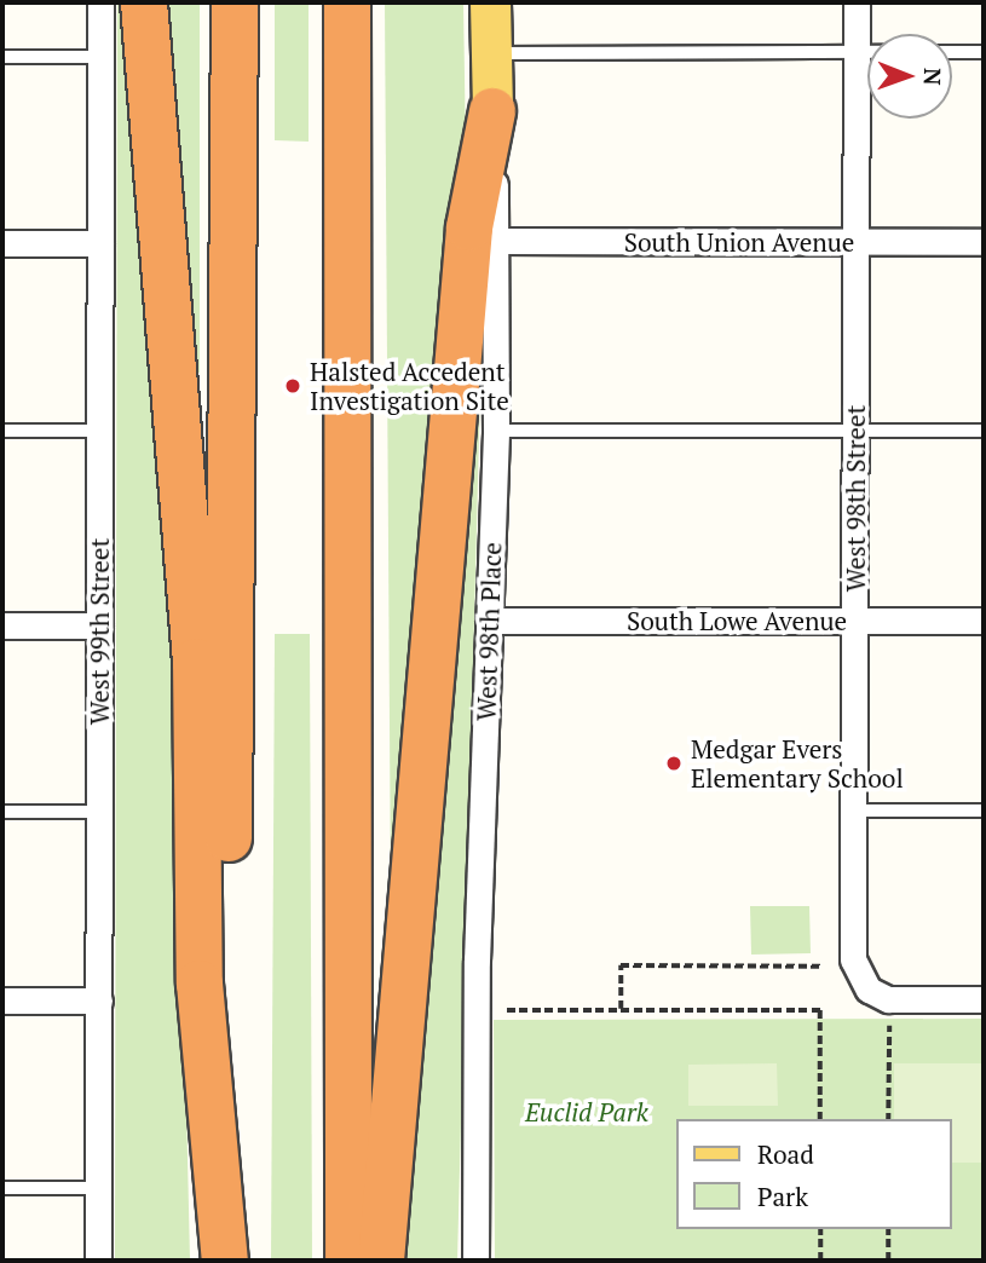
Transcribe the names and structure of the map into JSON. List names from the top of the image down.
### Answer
{
  "streets": {
    "main road": ["West 98th Place"],
    "street": [
      "South Union Avenue",
      "West 98th Street",
      "South Lowe Avenue",
      "West 99th Street"
    ]
  },
  "crossings": [
    ["South Union Avenue", "West 98th Street"],
    ["South Union Avenue", "West 98th Place"],
    ["West 98th Street", "South Lowe Avenue"],
    ["South Lowe Avenue", "West 98th Place"]
  ],
  "parks": ["Euclid Park"],
  "places": ["Halsted Accedent Investigation Site", "Medgar Evers Elementary School"],
  "legend": ["Road", "Park"],
  "north": "right"
}
